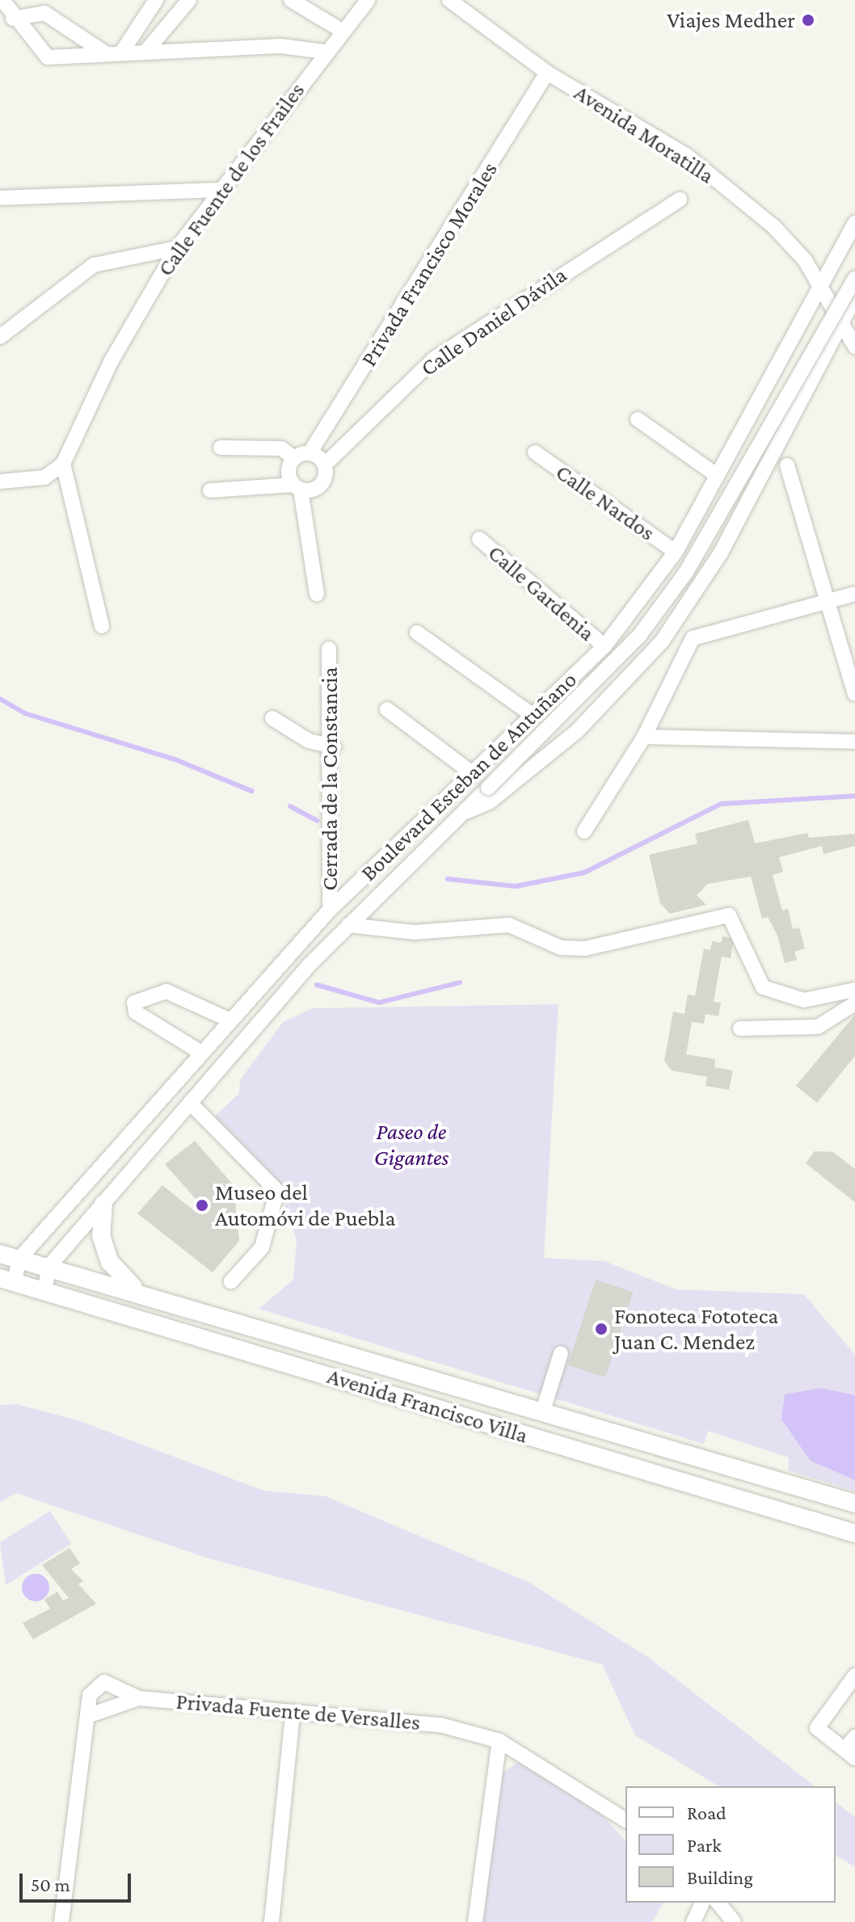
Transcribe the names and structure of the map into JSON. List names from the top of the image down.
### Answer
{
  "streets": {
    "main road": ["Avenida Francisco Villa"],
    "street": [
      "Avenida Moratilla",
      "Calle Fuente de los Frailes",
      "Privada Francisco Morales",
      "Calle Daniel Dávila",
      "Calle Nardos",
      "Calle Gardenia",
      "Boulevard Esteban de Antuñano",
      "Cerrada de la Constancia",
      "Privada Fuente de Versalles"
    ]
  },
  "crossings": [
    ["Avenida Moratilla", "Privada Francisco Morales"],
    ["Avenida Moratilla", "Boulevard Esteban de Antuñano"],
    ["Privada Francisco Morales", "Calle Daniel Dávila"],
    ["Calle Nardos", "Boulevard Esteban de Antuñano"],
    ["Calle Gardenia", "Boulevard Esteban de Antuñano"],
    ["Boulevard Esteban de Antuñano", "Cerrada de la Constancia"],
    ["Boulevard Esteban de Antuñano", "Avenida Francisco Villa"]
  ],
  "parks": ["Paseo de Gigantes"],
  "places": ["Viajes Medher", "Museo del Automóvi de Puebla", "Fonoteca Fototeca Juan C. Mendez"],
  "legend": ["Road", "Park", "Building"],
  "scale_bar": "50 m"
}
